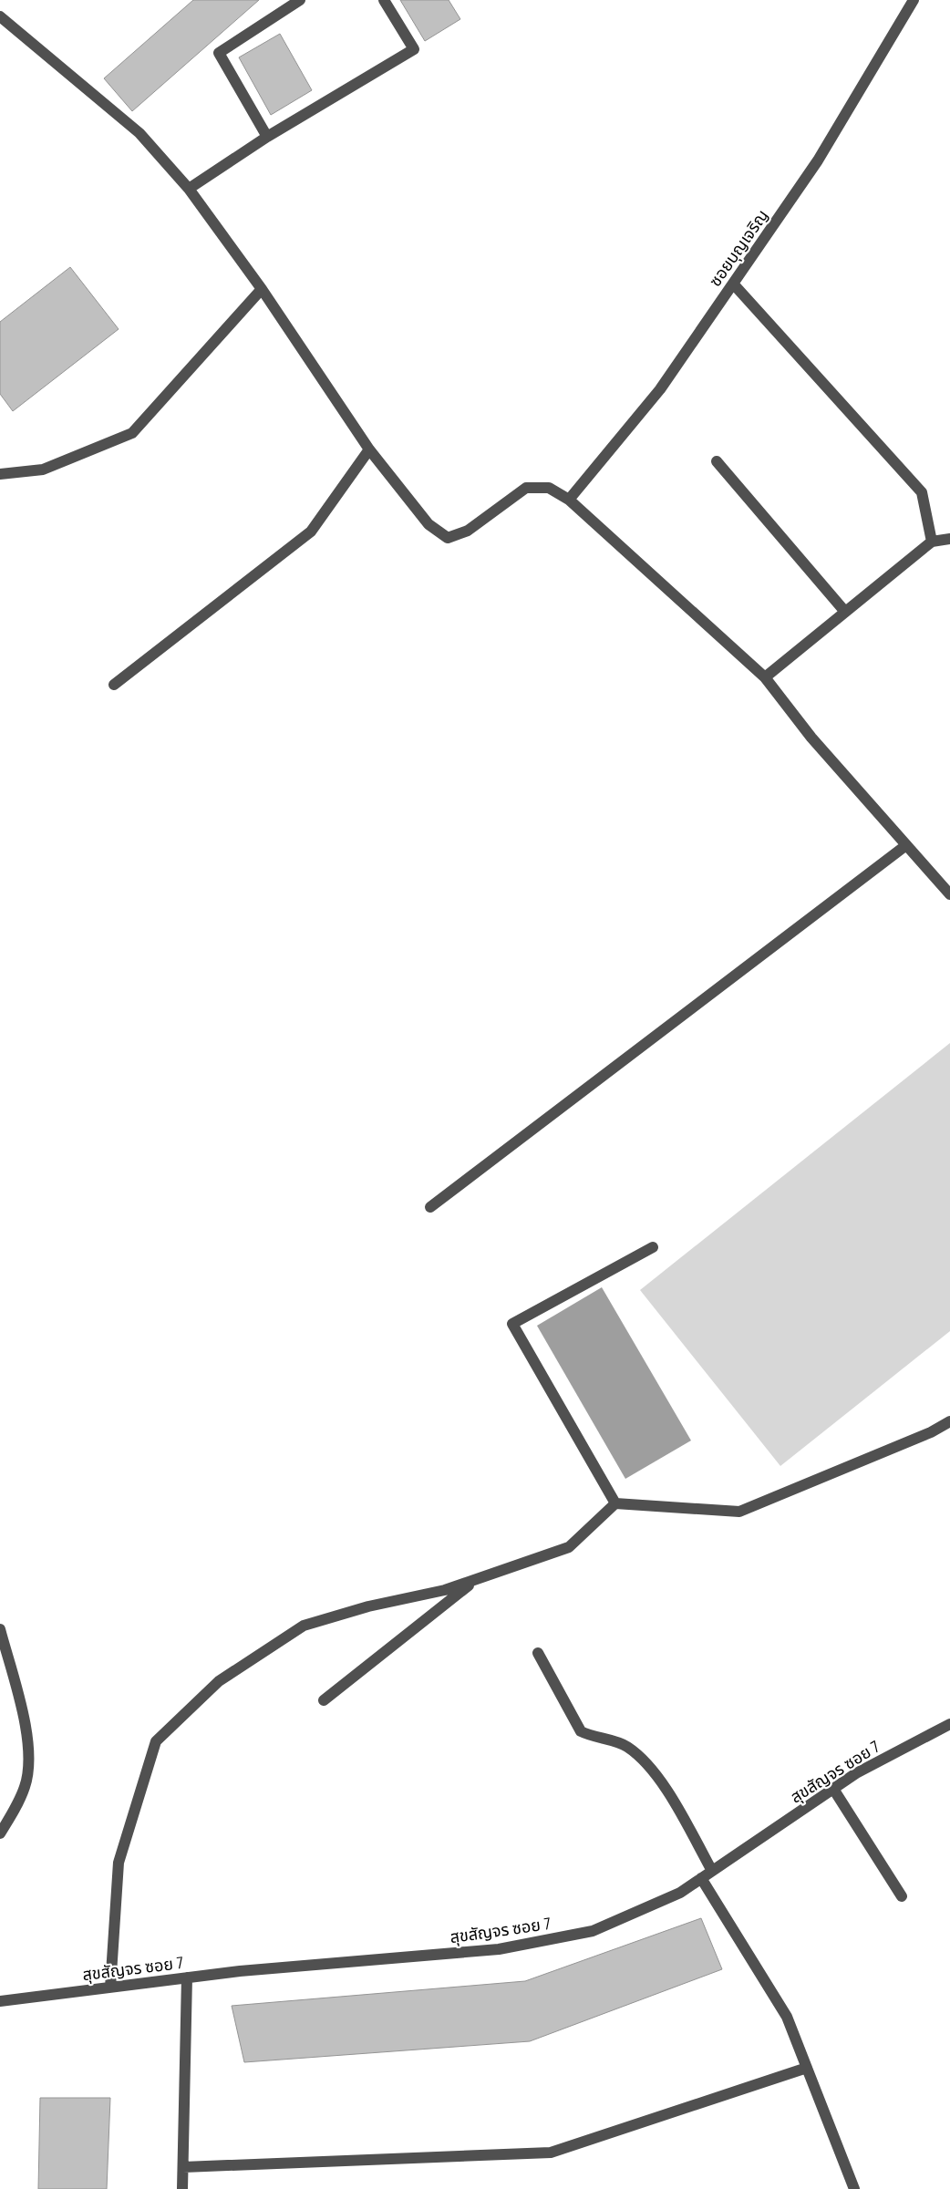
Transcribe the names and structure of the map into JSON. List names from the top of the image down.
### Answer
{
  "streets": {
    "street": ["ซอยบุญเจริญ", "สุขสัญจร ซอย 7"]
  }
}
